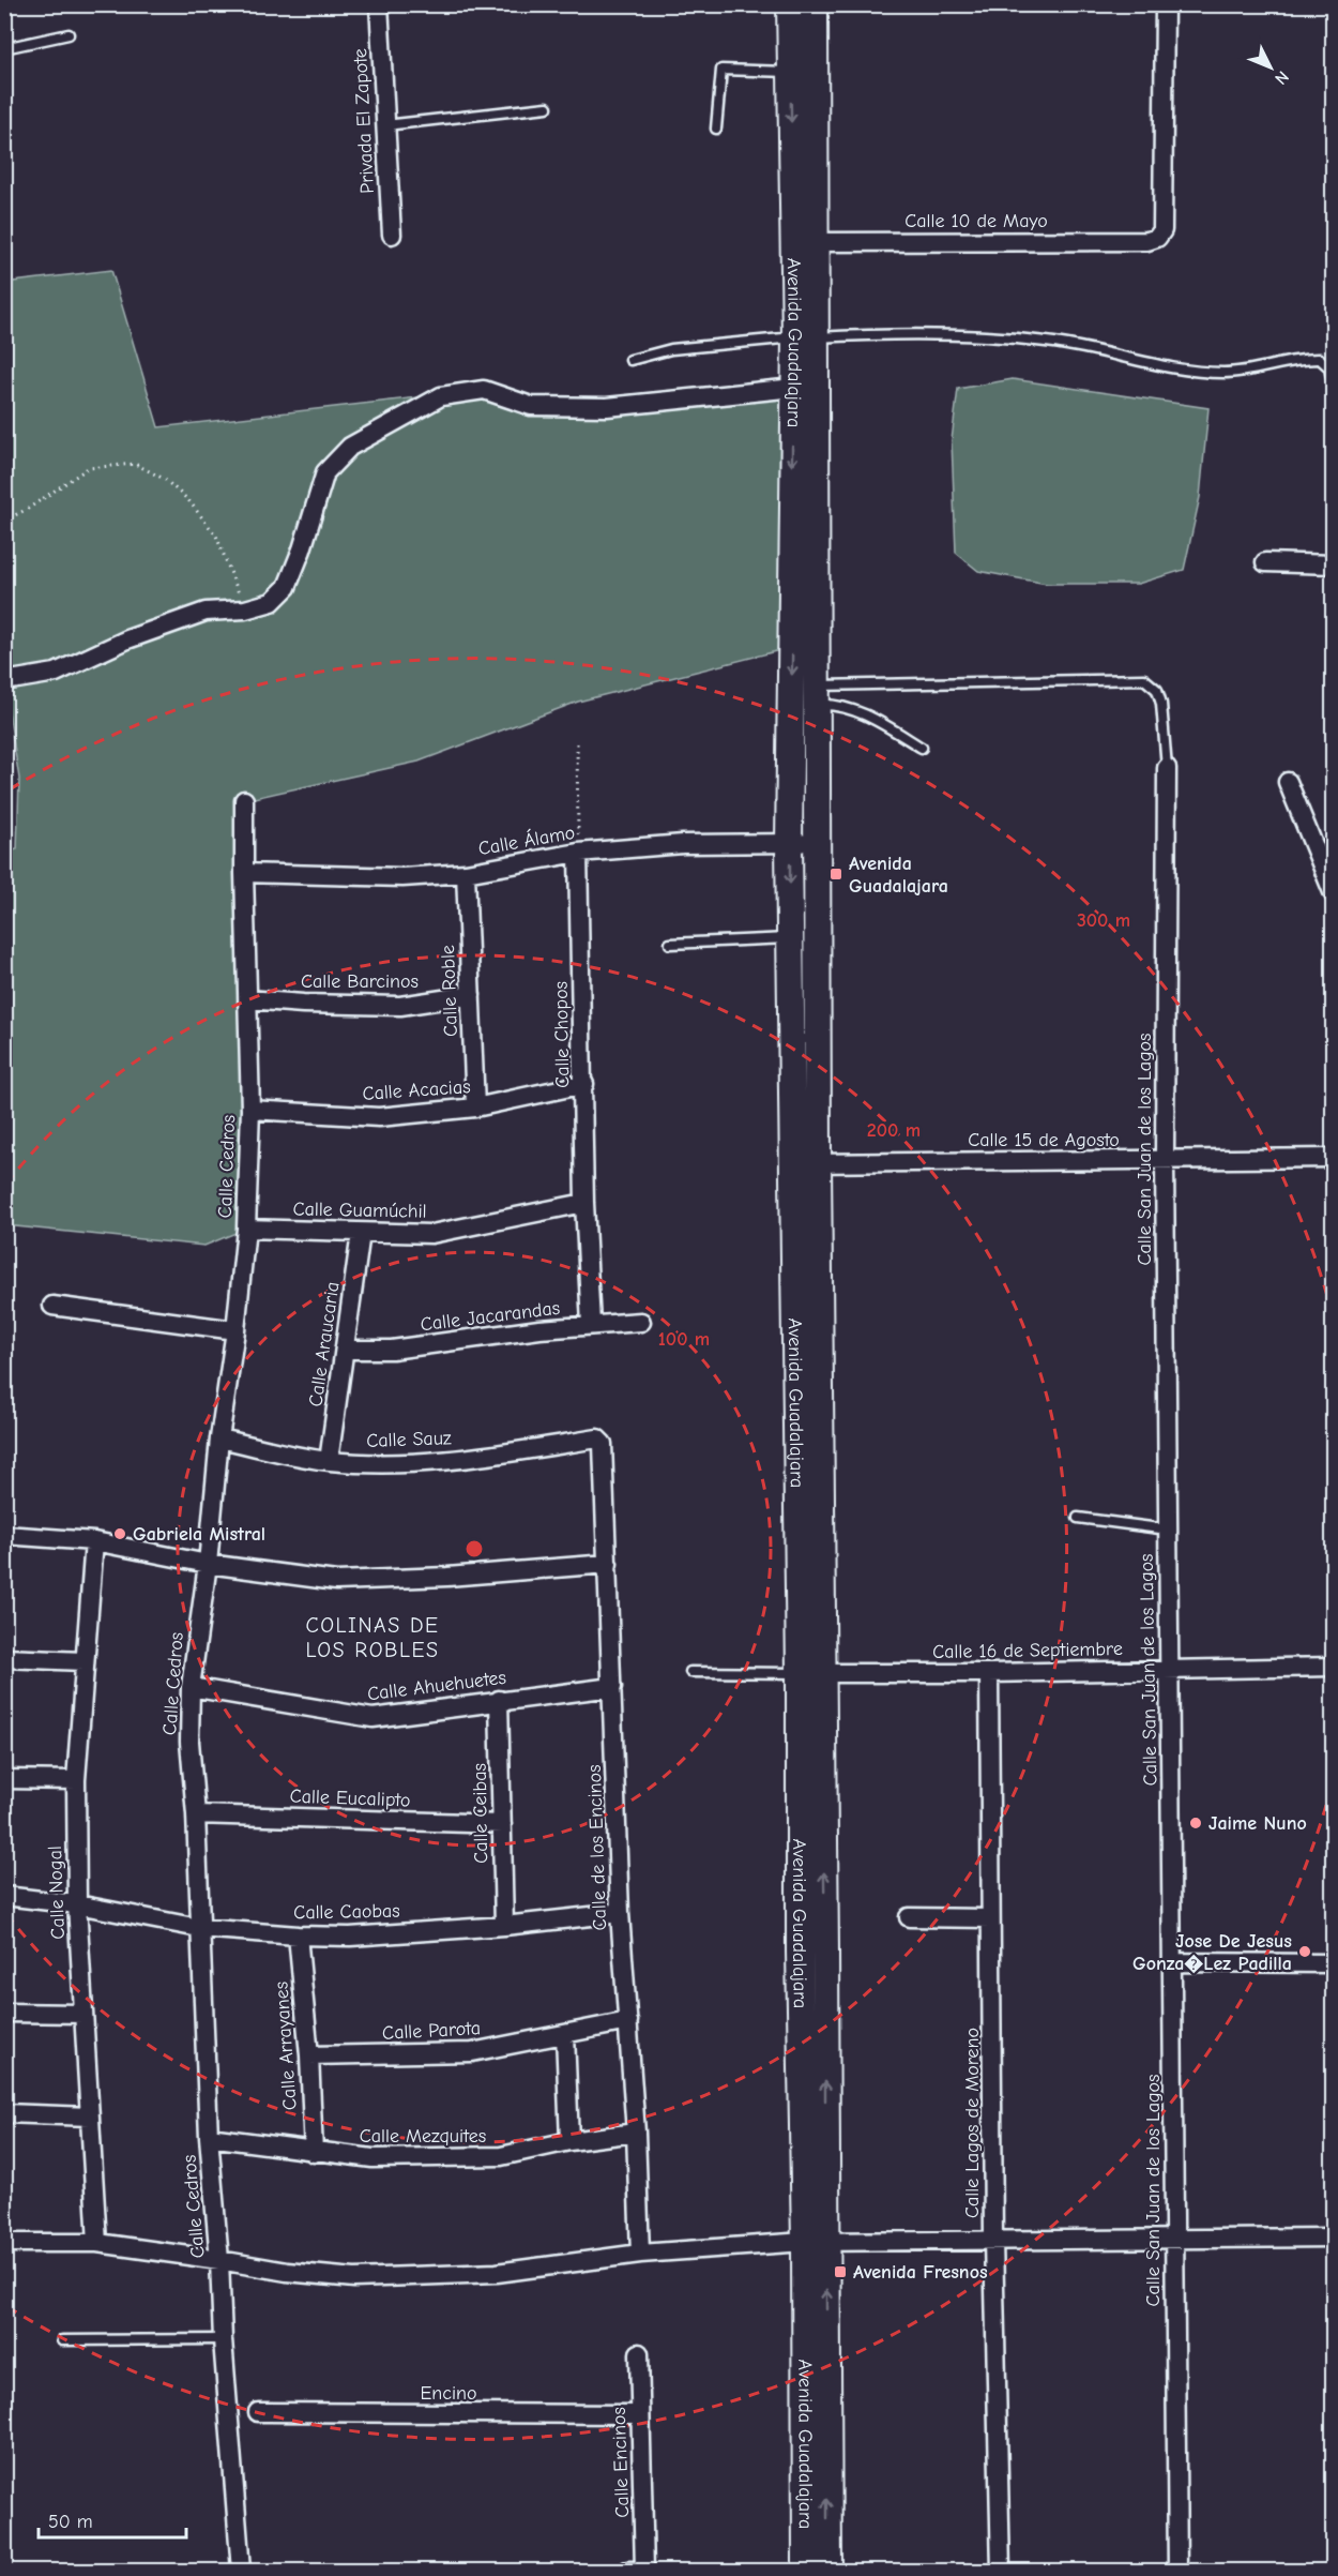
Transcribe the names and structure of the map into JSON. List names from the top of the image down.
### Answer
{
  "streets": {
    "street": [
      "Privada El Zapote",
      "Calle 10 de Mayo",
      "Avenida Guadalajara",
      "Calle Álamo",
      "Calle Barcinos",
      "Calle Roble",
      "Calle Chopos",
      "Calle Acacias",
      "Calle 15 de Agosto",
      "Calle San Juan de los Lagos",
      "Calle Cedros",
      "Calle Guamúchil",
      "Calle Jacarandas",
      "Calle Araucaria",
      "Calle Sauz",
      "Calle 16 de Septiembre",
      "Calle Ahuehuetes",
      "Calle Eucalipto",
      "Calle Ceibas",
      "Calle de los Encinos",
      "Calle Nogal",
      "Calle Caobas",
      "Calle Parota",
      "Calle Arrayanes",
      "Calle Lagos de Moreno",
      "Calle Mezquites",
      "Encino",
      "Calle Encinos"
    ]
  },
  "crossings": [
    ["Calle 10 de Mayo", "Avenida Guadalajara"],
    ["Avenida Guadalajara", "Calle Álamo"],
    ["Avenida Guadalajara", "Calle 15 de Agosto"],
    ["Avenida Guadalajara", "Calle 16 de Septiembre"],
    ["Calle Álamo", "Calle Roble"],
    ["Calle Álamo", "Calle Chopos"],
    ["Calle Álamo", "Calle Cedros"],
    ["Calle Barcinos", "Calle Roble"],
    ["Calle Barcinos", "Calle Cedros"],
    ["Calle Roble", "Calle Acacias"],
    ["Calle Chopos", "Calle Acacias"],
    ["Calle Chopos", "Calle Guamúchil"],
    ["Calle Chopos", "Calle Jacarandas"],
    ["Calle Acacias", "Calle Cedros"],
    ["Calle 15 de Agosto", "Calle San Juan de los Lagos"],
    ["Calle San Juan de los Lagos", "Calle 16 de Septiembre"],
    ["Calle Cedros", "Calle Guamúchil"],
    ["Calle Cedros", "Calle Sauz"],
    ["Calle Cedros", "Calle Ahuehuetes"],
    ["Calle Cedros", "Calle Eucalipto"],
    ["Calle Cedros", "Calle Caobas"],
    ["Calle Cedros", "Calle Mezquites"],
    ["Calle Guamúchil", "Calle Araucaria"],
    ["Calle Jacarandas", "Calle Araucaria"],
    ["Calle Araucaria", "Calle Sauz"],
    ["Calle Sauz", "Calle de los Encinos"],
    ["Calle 16 de Septiembre", "Calle Lagos de Moreno"],
    ["Calle Ahuehuetes", "Calle Ceibas"],
    ["Calle Ahuehuetes", "Calle de los Encinos"],
    ["Calle Eucalipto", "Calle Ceibas"],
    ["Calle Ceibas", "Calle Caobas"],
    ["Calle de los Encinos", "Calle Caobas"],
    ["Calle de los Encinos", "Calle Parota"],
    ["Calle de los Encinos", "Calle Mezquites"],
    ["Calle Nogal", "Calle Caobas"],
    ["Calle Caobas", "Calle Arrayanes"],
    ["Calle Parota", "Calle Arrayanes"],
    ["Calle Arrayanes", "Calle Mezquites"],
    ["Encino", "Calle Encinos"]
  ],
  "districts": ["COLINAS DE LOS ROBLES"],
  "places": {
    "transit": ["Avenida Guadalajara", "Avenida Fresnos"],
    "other": ["Gabriela Mistral", "Jaime Nuno", "Jose De Jesus Gonza�Lez Padilla"]
  },
  "scale_bar": "50 m",
  "north": "bottom right",
  "rings": ["300 m", "200 m", "100 m"]
}
